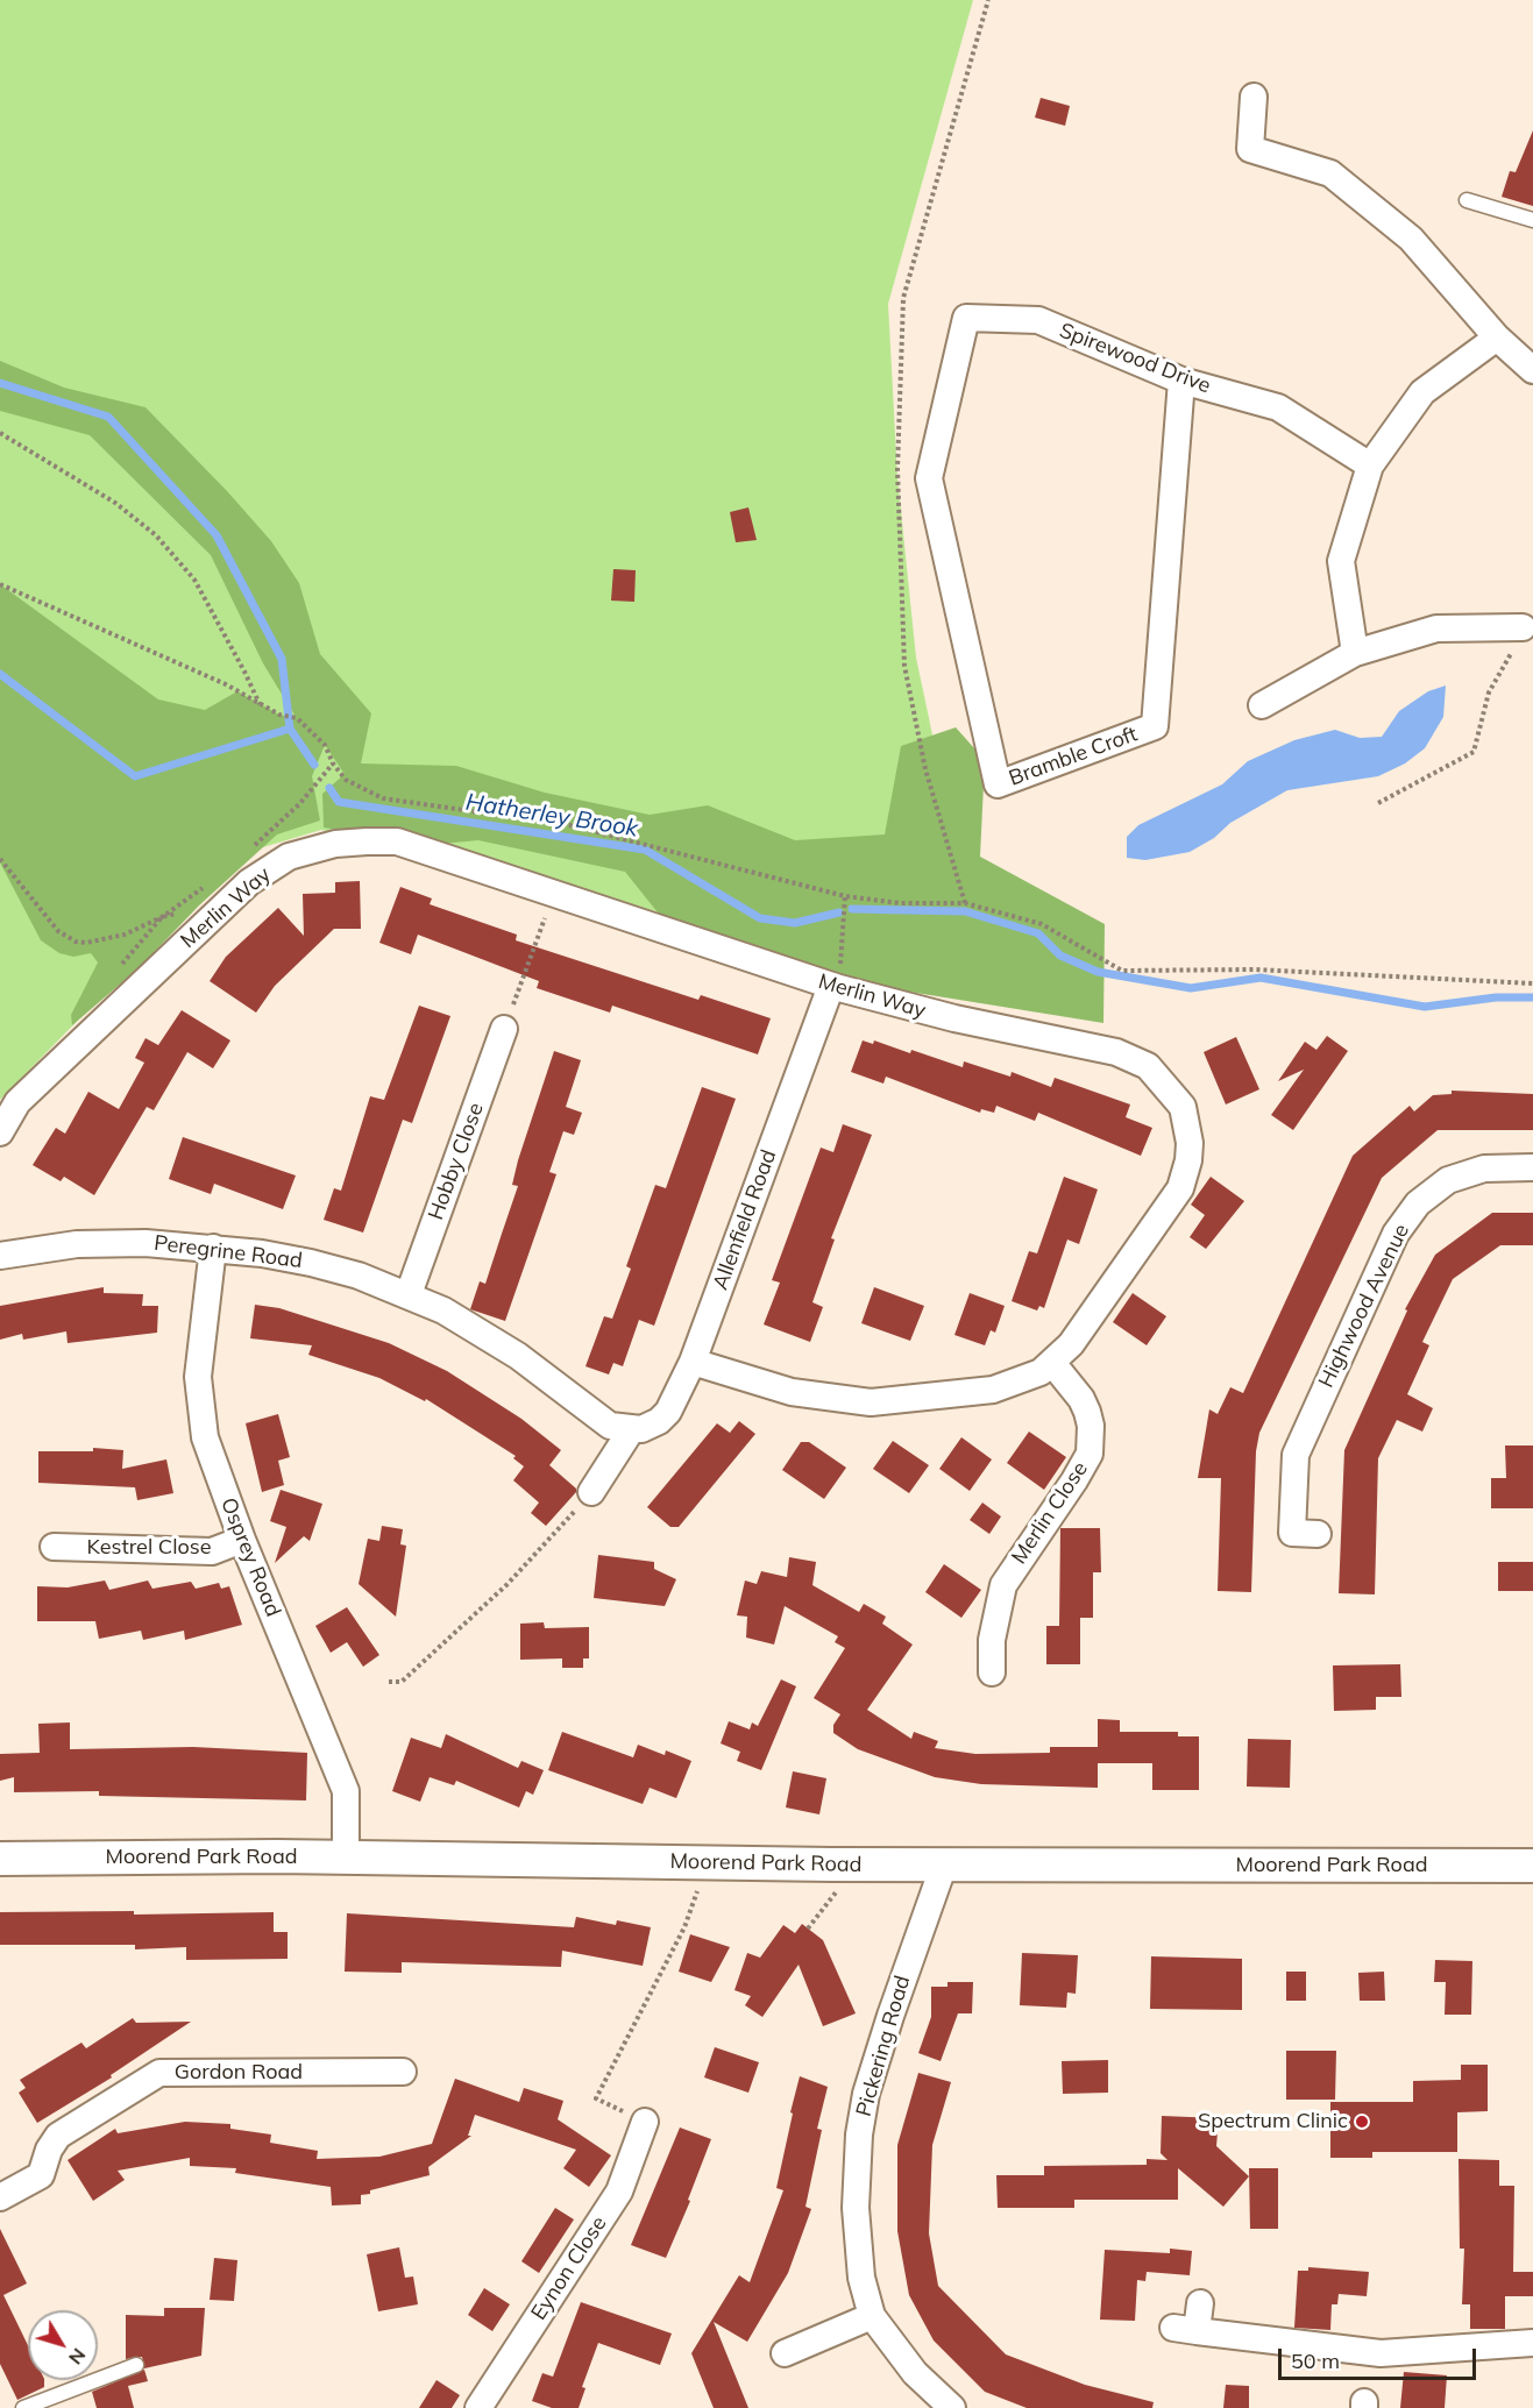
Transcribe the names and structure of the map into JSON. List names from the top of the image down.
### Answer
{
  "streets": {
    "street": [
      "Spirewood Drive",
      "Bramble Croft",
      "Merlin Way",
      "Hobby Close",
      "Allenfield Road",
      "Peregrine Road",
      "Highwood Avenue",
      "Merlin Close",
      "Kestrel Close",
      "Osprey Road",
      "Moorend Park Road",
      "Pickering Road",
      "Gordon Road",
      "Eynon Close"
    ]
  },
  "crossings": [
    ["Spirewood Drive", "Bramble Croft"],
    ["Merlin Way", "Allenfield Road"],
    ["Merlin Way", "Merlin Close"],
    ["Hobby Close", "Peregrine Road"],
    ["Allenfield Road", "Peregrine Road"],
    ["Peregrine Road", "Osprey Road"],
    ["Kestrel Close", "Osprey Road"],
    ["Osprey Road", "Moorend Park Road"],
    ["Moorend Park Road", "Pickering Road"]
  ],
  "water": ["Hatherley Brook"],
  "places": ["Spectrum Clinic"],
  "scale_bar": "50 m",
  "north": "bottom right"
}
